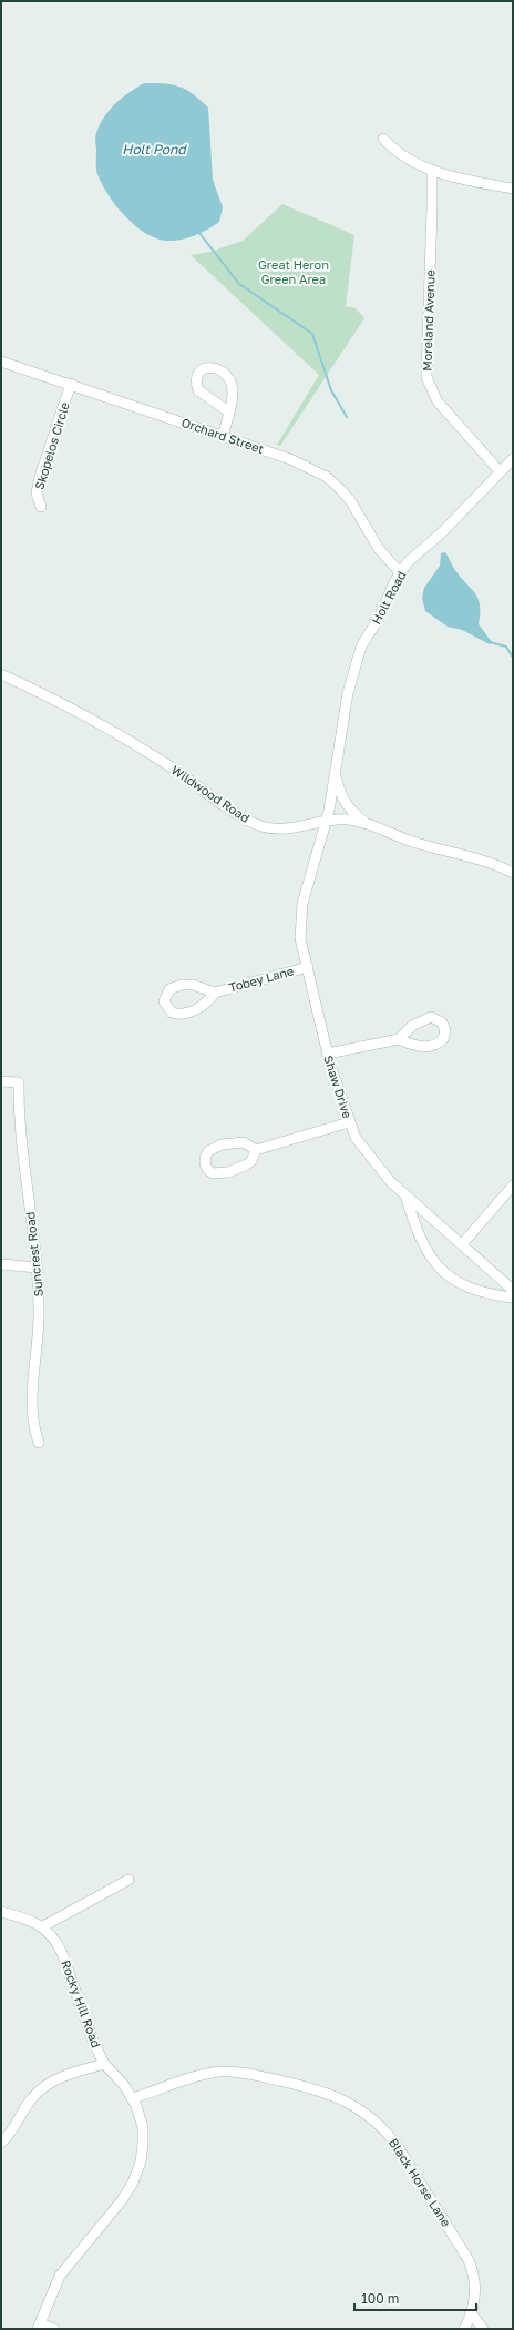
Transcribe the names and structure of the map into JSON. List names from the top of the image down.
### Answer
{
  "streets": {
    "street": [
      "Moreland Avenue",
      "Orchard Street",
      "Skopelos Circle",
      "Holt Road",
      "Wildwood Road",
      "Tobey Lane",
      "Shaw Drive",
      "Suncrest Road",
      "Rocky Hill Road",
      "Black Horse Lane"
    ]
  },
  "crossings": [
    ["Moreland Avenue", "Holt Road"],
    ["Orchard Street", "Skopelos Circle"],
    ["Orchard Street", "Holt Road"],
    ["Holt Road", "Wildwood Road"],
    ["Holt Road", "Shaw Drive"],
    ["Wildwood Road", "Shaw Drive"],
    ["Tobey Lane", "Shaw Drive"],
    ["Rocky Hill Road", "Black Horse Lane"]
  ],
  "water": ["Holt Pond"],
  "parks": ["Great Heron Green Area"],
  "scale_bar": "100 m"
}
